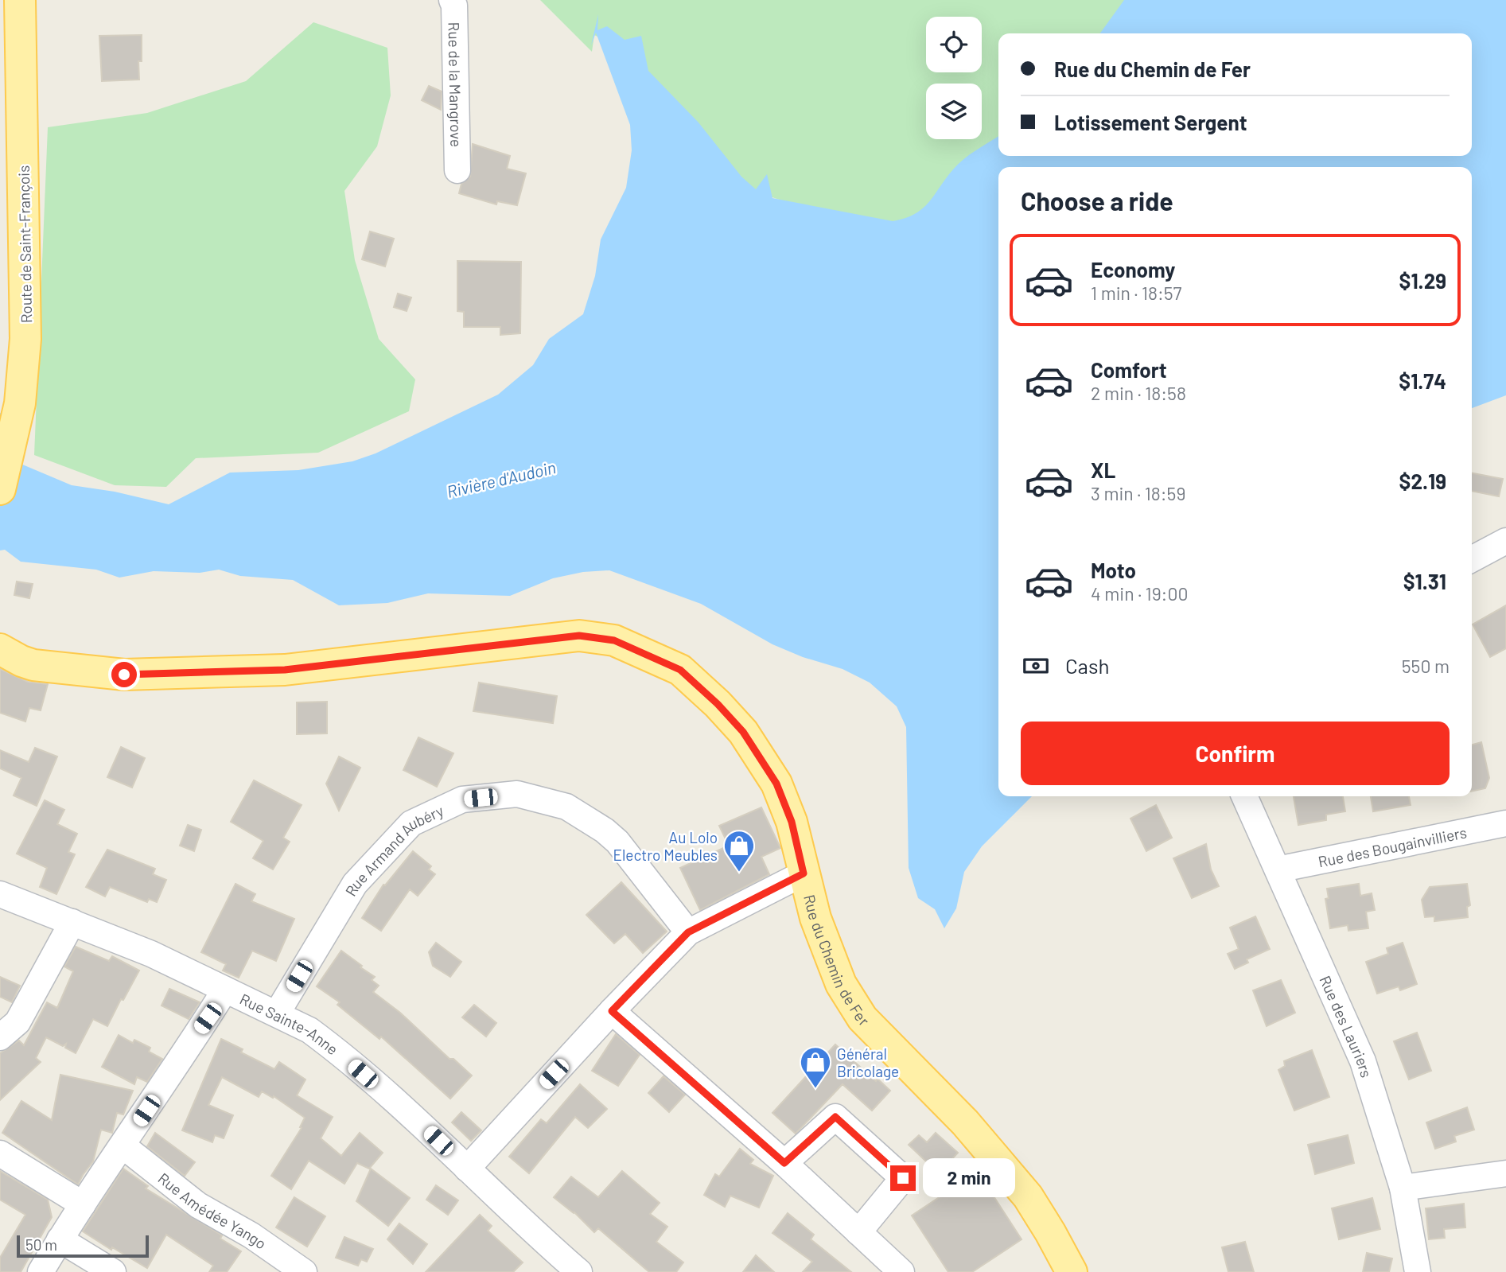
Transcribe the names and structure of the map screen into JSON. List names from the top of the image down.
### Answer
{
  "streets": {
    "main road": ["Route de Saint-François", "Rue du Chemin de Fer"],
    "street": [
      "Rue de la Mangrove",
      "Rue des Bougainvilliers",
      "Rue Armand Aubéry",
      "Rue Sainte-Anne",
      "Rue des Lauriers",
      "Rue Amédée Yango"
    ]
  },
  "crossings": [
    ["Rue des Bougainvilliers", "Rue des Lauriers"],
    ["Rue Armand Aubéry", "Rue Sainte-Anne"]
  ],
  "water": ["Rivière d'Audoin"],
  "places": {
    "shop": ["Au Lolo Electro Meubles", "Général Bricolage"]
  },
  "scale_bar": "50 m",
  "page": {
    "banner": ["Rue du Chemin de Fer", "Lotissement Sergent"],
    "heading": "Choose a ride",
    "list": [
      {
        "name": "Economy",
        "note": "1 min · 18:57",
        "value": "$1.29"
      },
      {
        "name": "Comfort",
        "note": "2 min · 18:58",
        "value": "$1.74"
      },
      {
        "name": "XL",
        "note": "3 min · 18:59",
        "value": "$2.19"
      },
      {
        "name": "Moto",
        "note": "4 min · 19:00",
        "value": "$1.31"
      }
    ],
    "pay": ["Cash", "550 m"],
    "buttons": "Confirm",
    "bubble": "2 min",
    "scale": "50 m"
  }
}
